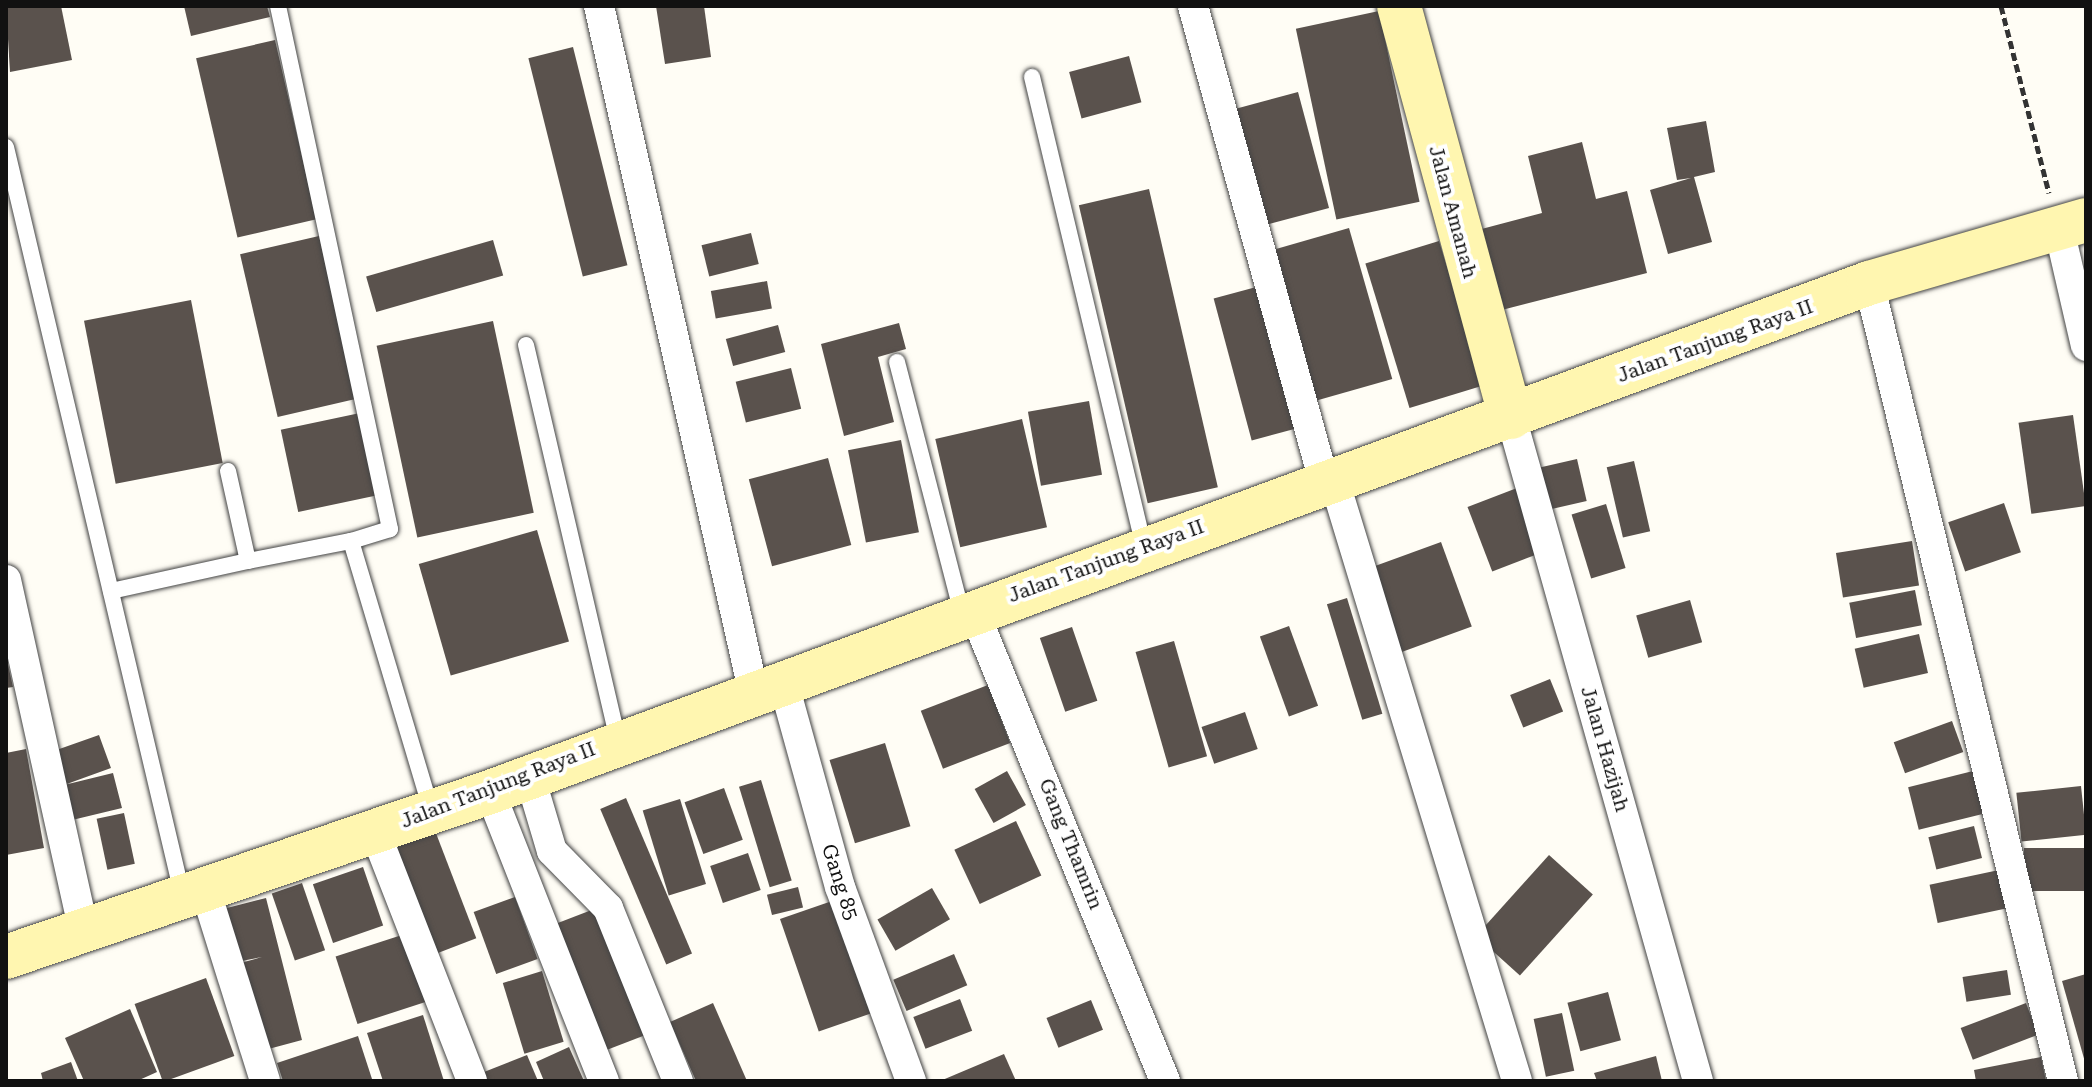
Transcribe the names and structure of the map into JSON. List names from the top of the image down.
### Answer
{
  "streets": {
    "street": [
      "Jalan Amanah",
      "Jalan Tanjung Raya II",
      "Jalan Hazijah",
      "Gang Thamrin",
      "Gang 85"
    ]
  },
  "crossings": [
    ["Jalan Amanah", "Jalan Tanjung Raya II"],
    ["Jalan Amanah", "Jalan Hazijah"],
    ["Jalan Tanjung Raya II", "Jalan Hazijah"],
    ["Jalan Tanjung Raya II", "Gang Thamrin"],
    ["Jalan Tanjung Raya II", "Gang 85"]
  ]
}
